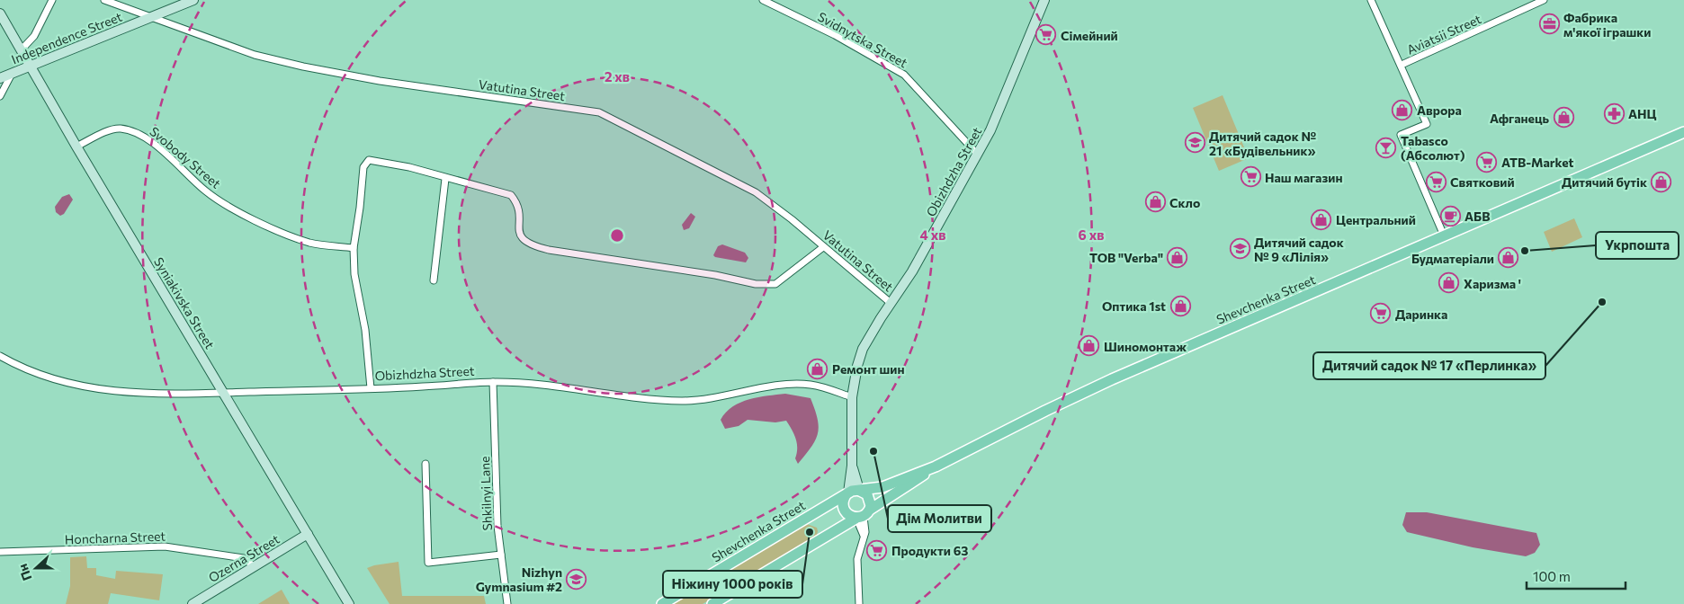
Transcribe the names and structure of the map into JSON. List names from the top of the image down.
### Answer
{
  "streets": {
    "main road": ["Shevchenka Street"],
    "street": [
      "Aviatsii Street",
      "Independence Street",
      "Svidnytska Street",
      "Vatutina Street",
      "Svobody Street",
      "Obizhdzha Street",
      "Syniakivska Street",
      "Shkilnyi Lane",
      "Honcharna Street",
      "Ozerna Street"
    ]
  },
  "crossings": [
    ["Independence Street", "Vatutina Street"],
    ["Independence Street", "Syniakivska Street"],
    ["Svidnytska Street", "Obizhdzha Street"],
    ["Vatutina Street", "Obizhdzha Street"],
    ["Svobody Street", "Syniakivska Street"],
    ["Obizhdzha Street", "Shevchenka Street"],
    ["Obizhdzha Street", "Syniakivska Street"],
    ["Obizhdzha Street", "Shkilnyi Lane"],
    ["Syniakivska Street", "Ozerna Street"],
    ["Honcharna Street", "Ozerna Street"]
  ],
  "places": {
    "office": ["Фабрика м'якої іграшки"],
    "supermarket": [
      "Сімейний",
      "ATB-Market",
      "Наш магазин",
      "Святковий",
      "Даринка",
      "Продукти 63"
    ],
    "shop": [
      "Аврора",
      "Афганець",
      "Дитячий бутік",
      "Скло",
      "Центральний",
      "ТОВ \"Verba\"",
      "Будматеріали",
      "Харизма '",
      "Оптика 1st",
      "Шиномонтаж",
      "Ремонт шин"
    ],
    "pharmacy": ["АНЦ"],
    "school or university": ["Дитячий садок № 21 «Будівельник»", "Дитячий садок № 9 «Лілія»", "Nizhyn Gymnasium #2"],
    "bar": ["Tabasco (Абсолют)"],
    "cafe": ["АБВ"],
    "other": [
      "Укрпошта",
      "Дитячий садок № 17 «Перлинка»",
      "Дім Молитви",
      "Ніжину 1000 років"
    ]
  },
  "scale_bar": "100 m",
  "north": "left",
  "rings": ["2 хв", "4 хв", "6 хв"]
}
